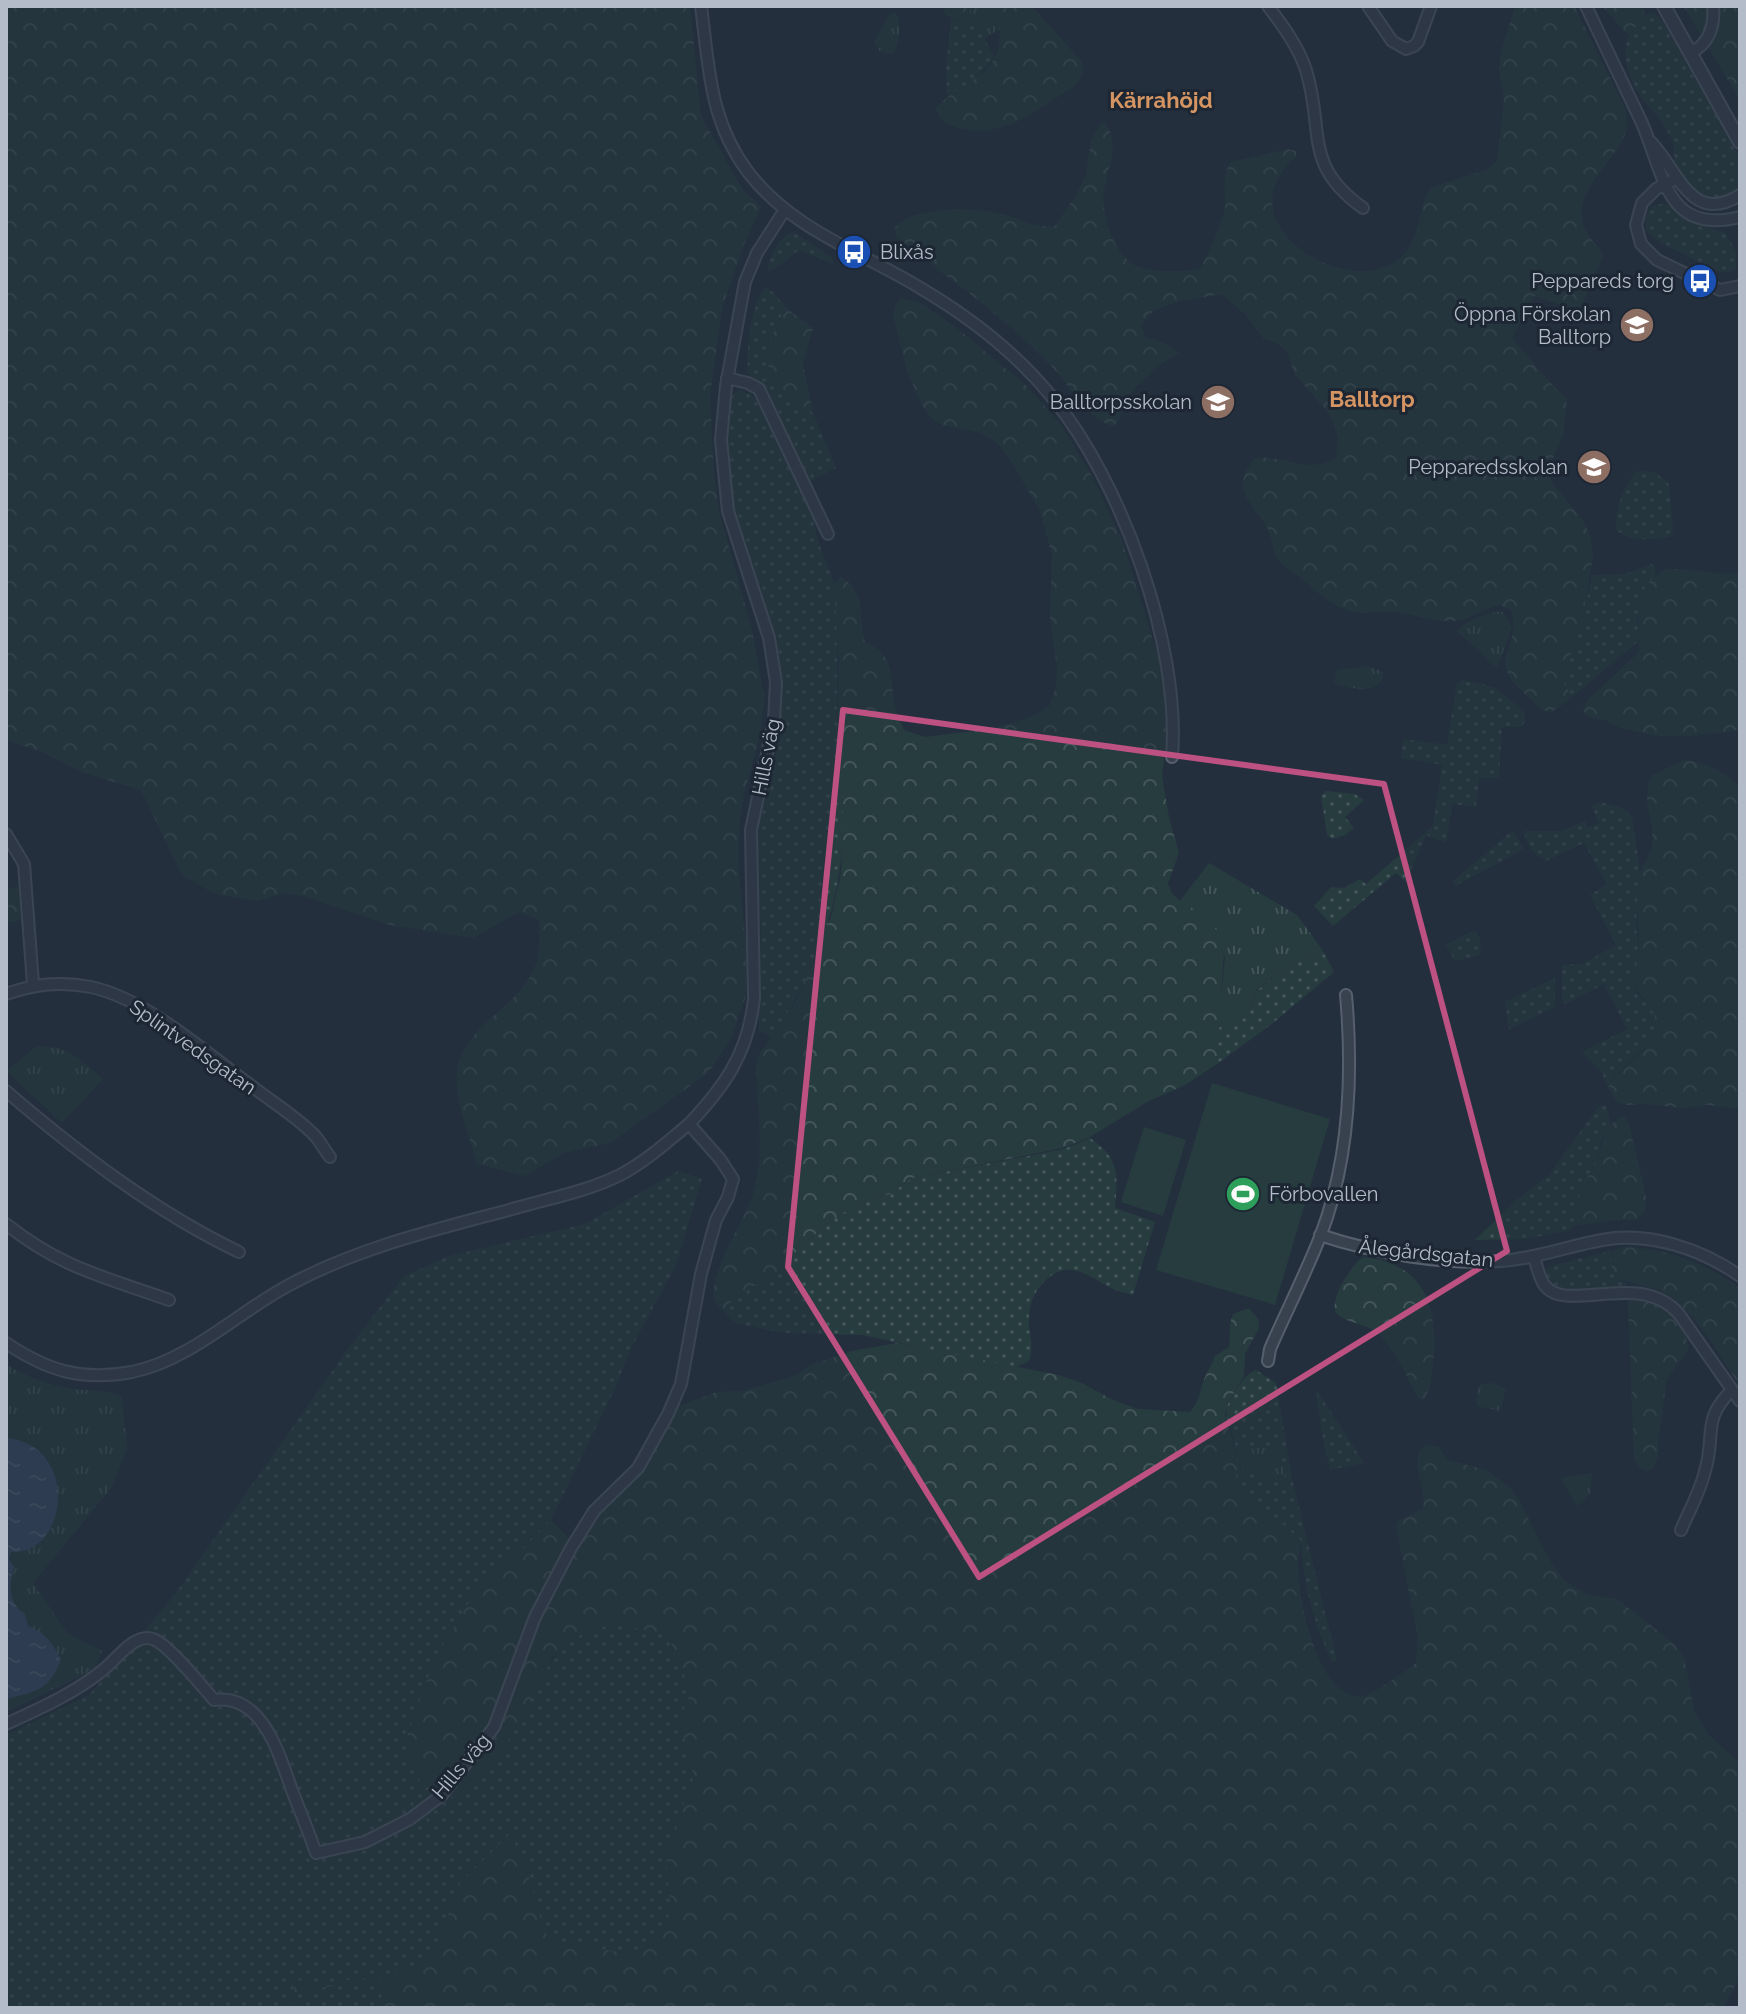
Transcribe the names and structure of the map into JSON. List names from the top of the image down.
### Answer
{
  "streets": {
    "street": ["Hills väg", "Splintvedsgatan", "Ålegårdsgatan"]
  },
  "districts": ["Kärrahöjd", "Balltorp"],
  "places": {
    "bus stop": ["Blixås", "Peppareds torg"],
    "school or university": ["Öppna Förskolan Balltorp", "Balltorpsskolan", "Pepparedsskolan"],
    "sports": ["Förbovallen"]
  }
}
